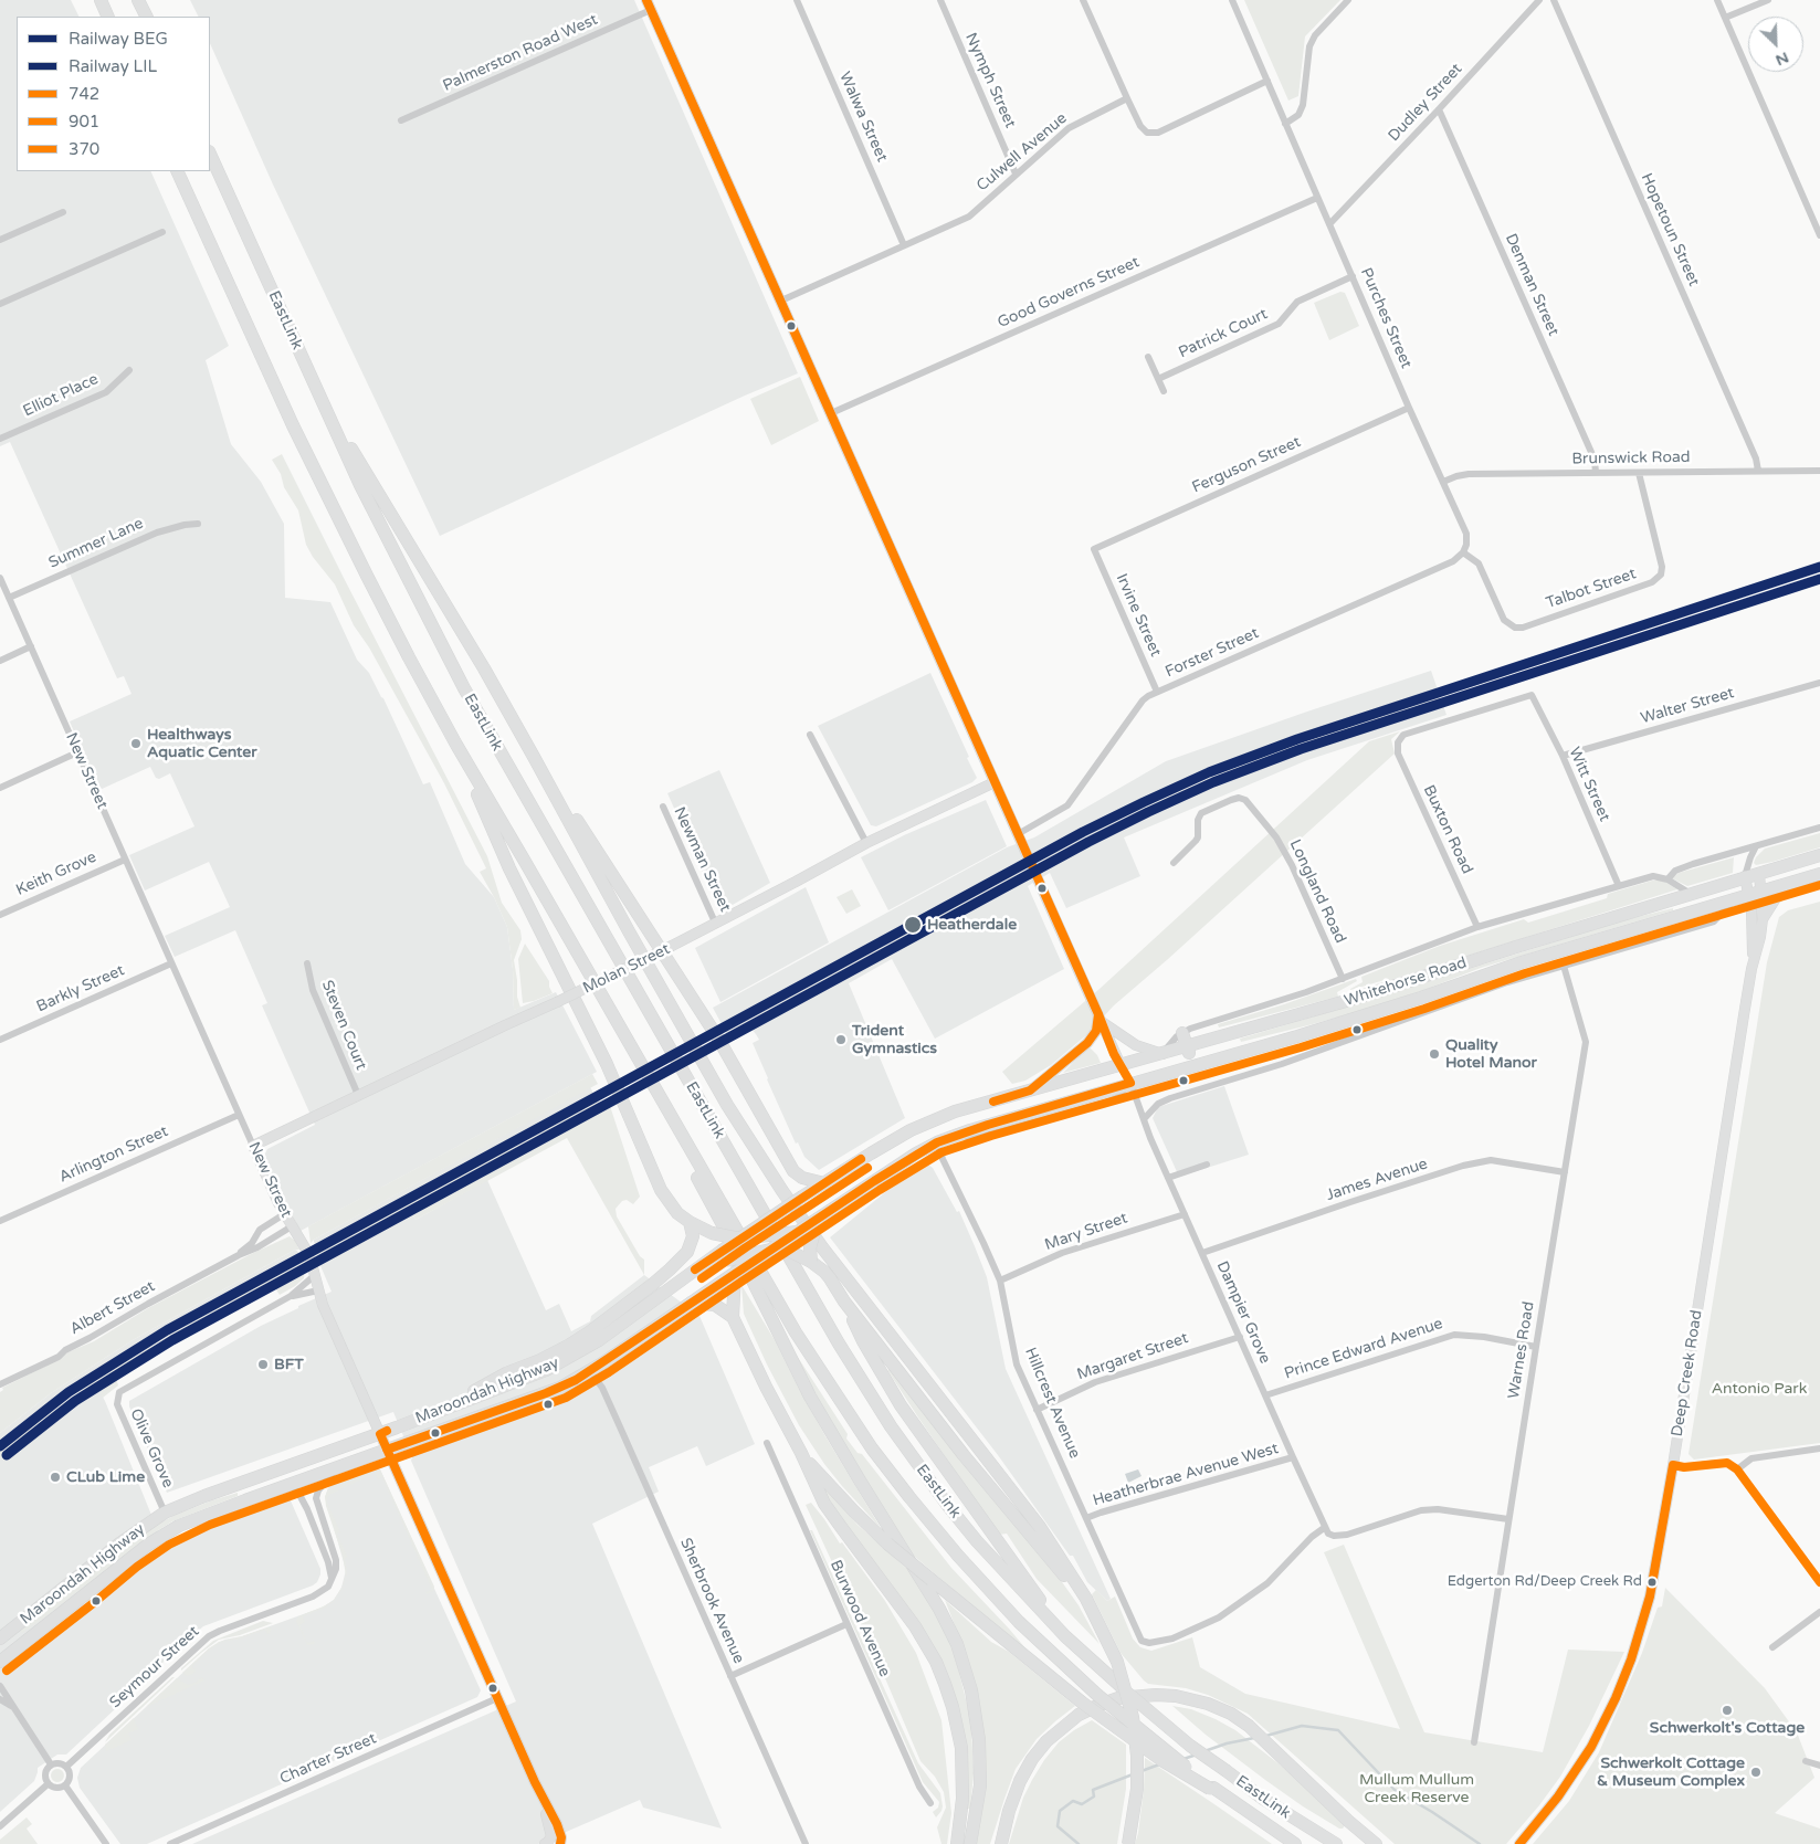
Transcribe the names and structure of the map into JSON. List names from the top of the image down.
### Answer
{
  "streets": {
    "highway": ["EastLink", "Whitehorse Road", "Maroondah Highway"],
    "main road": ["New Street", "Molan Street", "Deep Creek Road"],
    "street": [
      "Palmerston Road West",
      "Nymph Street",
      "Dudley Street",
      "Walwa Street",
      "Culwell Avenue",
      "Hopetoun Street",
      "Denman Street",
      "Good Governs Street",
      "Purches Street",
      "Patrick Court",
      "Elliot Place",
      "Brunswick Road",
      "Ferguson Street",
      "Summer Lane",
      "Talbot Street",
      "Irvine Street",
      "Forster Street",
      "Walter Street",
      "Witt Street",
      "Buxton Road",
      "Newman Street",
      "Keith Grove",
      "Longland Road",
      "Barkly Street",
      "Steven Court",
      "Arlington Street",
      "James Avenue",
      "Mary Street",
      "Albert Street",
      "Dampier Grove",
      "Prince Edward Avenue",
      "Warnes Road",
      "Margaret Street",
      "Hillcrest Avenue",
      "Olive Grove",
      "Heatherbrae Avenue West",
      "Sherbrook Avenue",
      "Burwood Avenue",
      "Seymour Street",
      "Charter Street"
    ]
  },
  "crossings": [
    ["Nymph Street", "Culwell Avenue"],
    ["Dudley Street", "Denman Street"],
    ["Dudley Street", "Purches Street"],
    ["Walwa Street", "Culwell Avenue"],
    ["Hopetoun Street", "Brunswick Road"],
    ["Denman Street", "Brunswick Road"],
    ["Good Governs Street", "Purches Street"],
    ["Purches Street", "Patrick Court"],
    ["Purches Street", "Brunswick Road"],
    ["Purches Street", "Ferguson Street"],
    ["Purches Street", "Talbot Street"],
    ["Purches Street", "Forster Street"],
    ["Brunswick Road", "Talbot Street"],
    ["Ferguson Street", "Irvine Street"],
    ["Summer Lane", "New Street"],
    ["Talbot Street", "Forster Street"],
    ["Irvine Street", "Forster Street"],
    ["Walter Street", "Witt Street"],
    ["New Street", "Keith Grove"],
    ["New Street", "Molan Street"],
    ["New Street", "Barkly Street"],
    ["New Street", "Arlington Street"],
    ["New Street", "Albert Street"],
    ["New Street", "Maroondah Highway"],
    ["New Street", "Olive Grove"],
    ["New Street", "Charter Street"],
    ["Witt Street", "Buxton Road"],
    ["Witt Street", "Whitehorse Road"],
    ["Buxton Road", "Whitehorse Road"],
    ["Newman Street", "Molan Street"],
    ["Longland Road", "Whitehorse Road"],
    ["Molan Street", "Steven Court"],
    ["Whitehorse Road", "Dampier Grove"],
    ["Whitehorse Road", "Warnes Road"],
    ["Whitehorse Road", "Deep Creek Road"],
    ["Whitehorse Road", "Maroondah Highway"],
    ["James Avenue", "Dampier Grove"],
    ["James Avenue", "Warnes Road"],
    ["Mary Street", "Dampier Grove"],
    ["Mary Street", "Hillcrest Avenue"],
    ["Dampier Grove", "Prince Edward Avenue"],
    ["Dampier Grove", "Margaret Street"],
    ["Dampier Grove", "Maroondah Highway"],
    ["Dampier Grove", "Hillcrest Avenue"],
    ["Dampier Grove", "Heatherbrae Avenue West"],
    ["Prince Edward Avenue", "Warnes Road"],
    ["Margaret Street", "Hillcrest Avenue"],
    ["Maroondah Highway", "Hillcrest Avenue"],
    ["Maroondah Highway", "Olive Grove"],
    ["Maroondah Highway", "Sherbrook Avenue"],
    ["Hillcrest Avenue", "Heatherbrae Avenue West"]
  ],
  "parks": ["Antonio Park", "Mullum Mullum Creek Reserve"],
  "places": [
    "Healthways Aquatic Center",
    "Heatherdale",
    "Trident Gymnastics",
    "Quality Hotel Manor",
    "BFT",
    "CLub Lime",
    "Edgerton Rd/Deep Creek Rd",
    "Schwerkolt's Cottage",
    "Schwerkolt Cottage & Museum Complex"
  ],
  "lines": [
    "transit line 742",
    "rail line BEG",
    "rail line LIL",
    "transit line 901",
    "transit line 370"
  ],
  "legend": [
    "Railway BEG",
    "Railway LIL",
    "742",
    "901",
    "370"
  ],
  "north": "bottom right"
}
